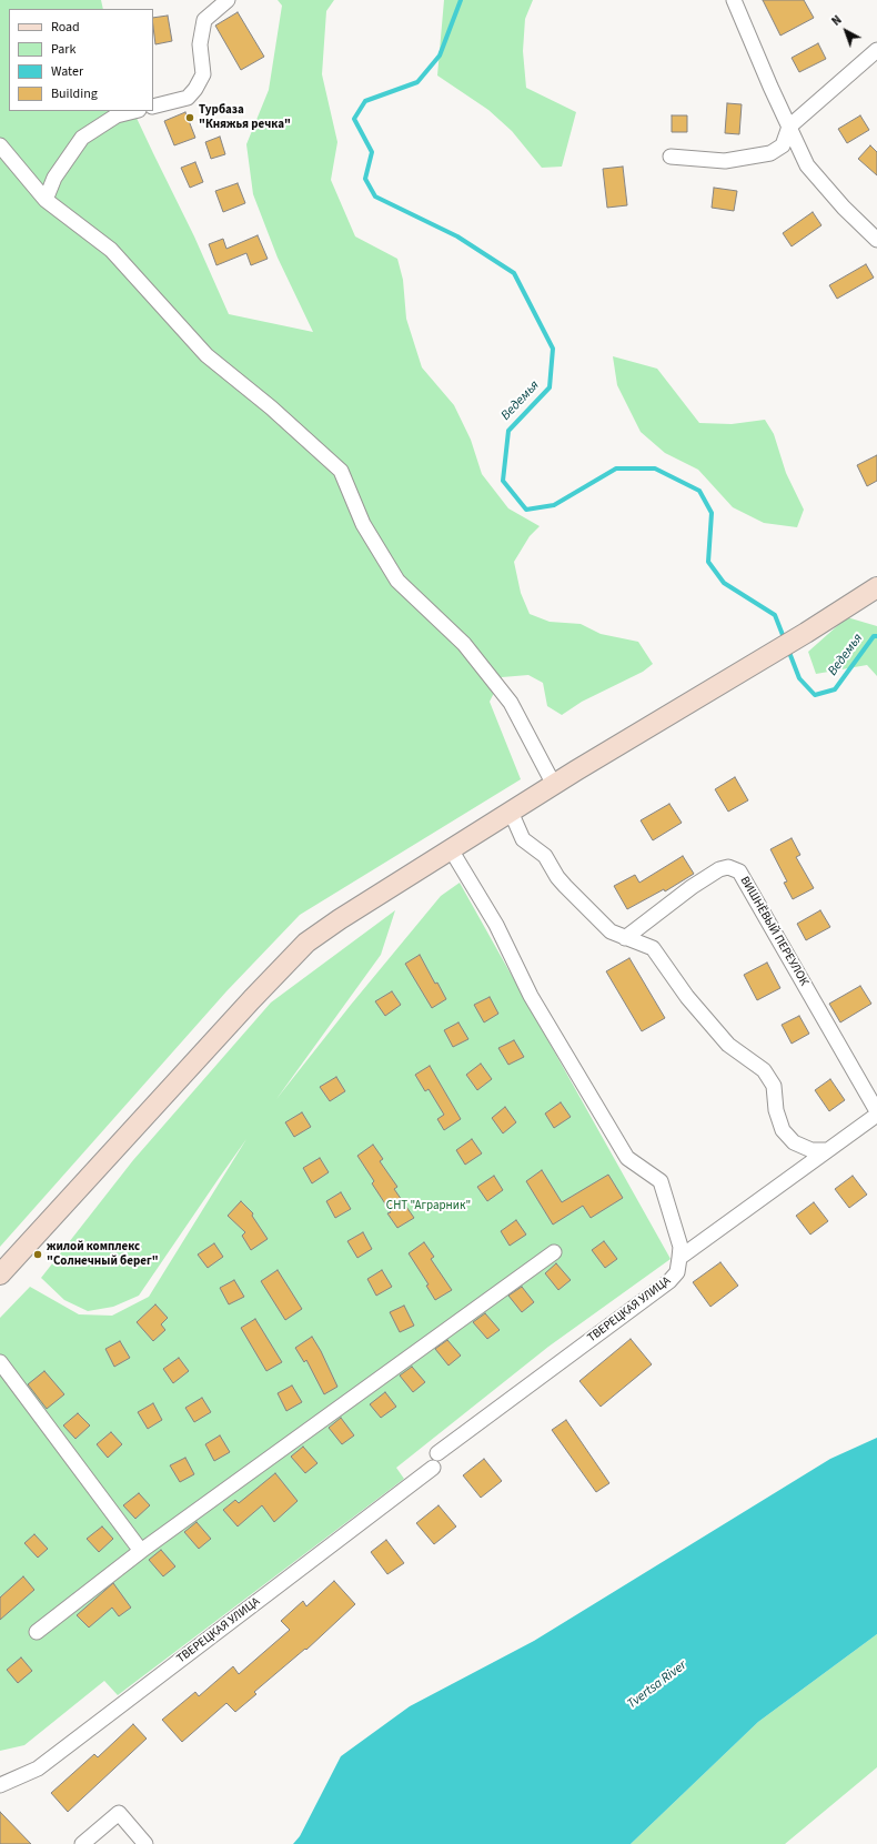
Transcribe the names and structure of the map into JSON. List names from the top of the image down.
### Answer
{
  "streets": {
    "street": ["ВИШНЁВЫЙ ПЕРЕУЛОК", "ТВЕРЕЦКАЯ УЛИЦА"]
  },
  "water": ["Ведемья", "Tvertsa River"],
  "parks": ["СНТ \"Аграрник\""],
  "places": ["Турбаза \"Княжья речка\"", "жилой комплекс \"Солнечный берег\""],
  "legend": [
    "Road",
    "Park",
    "Water",
    "Building"
  ],
  "north": "top left"
}
